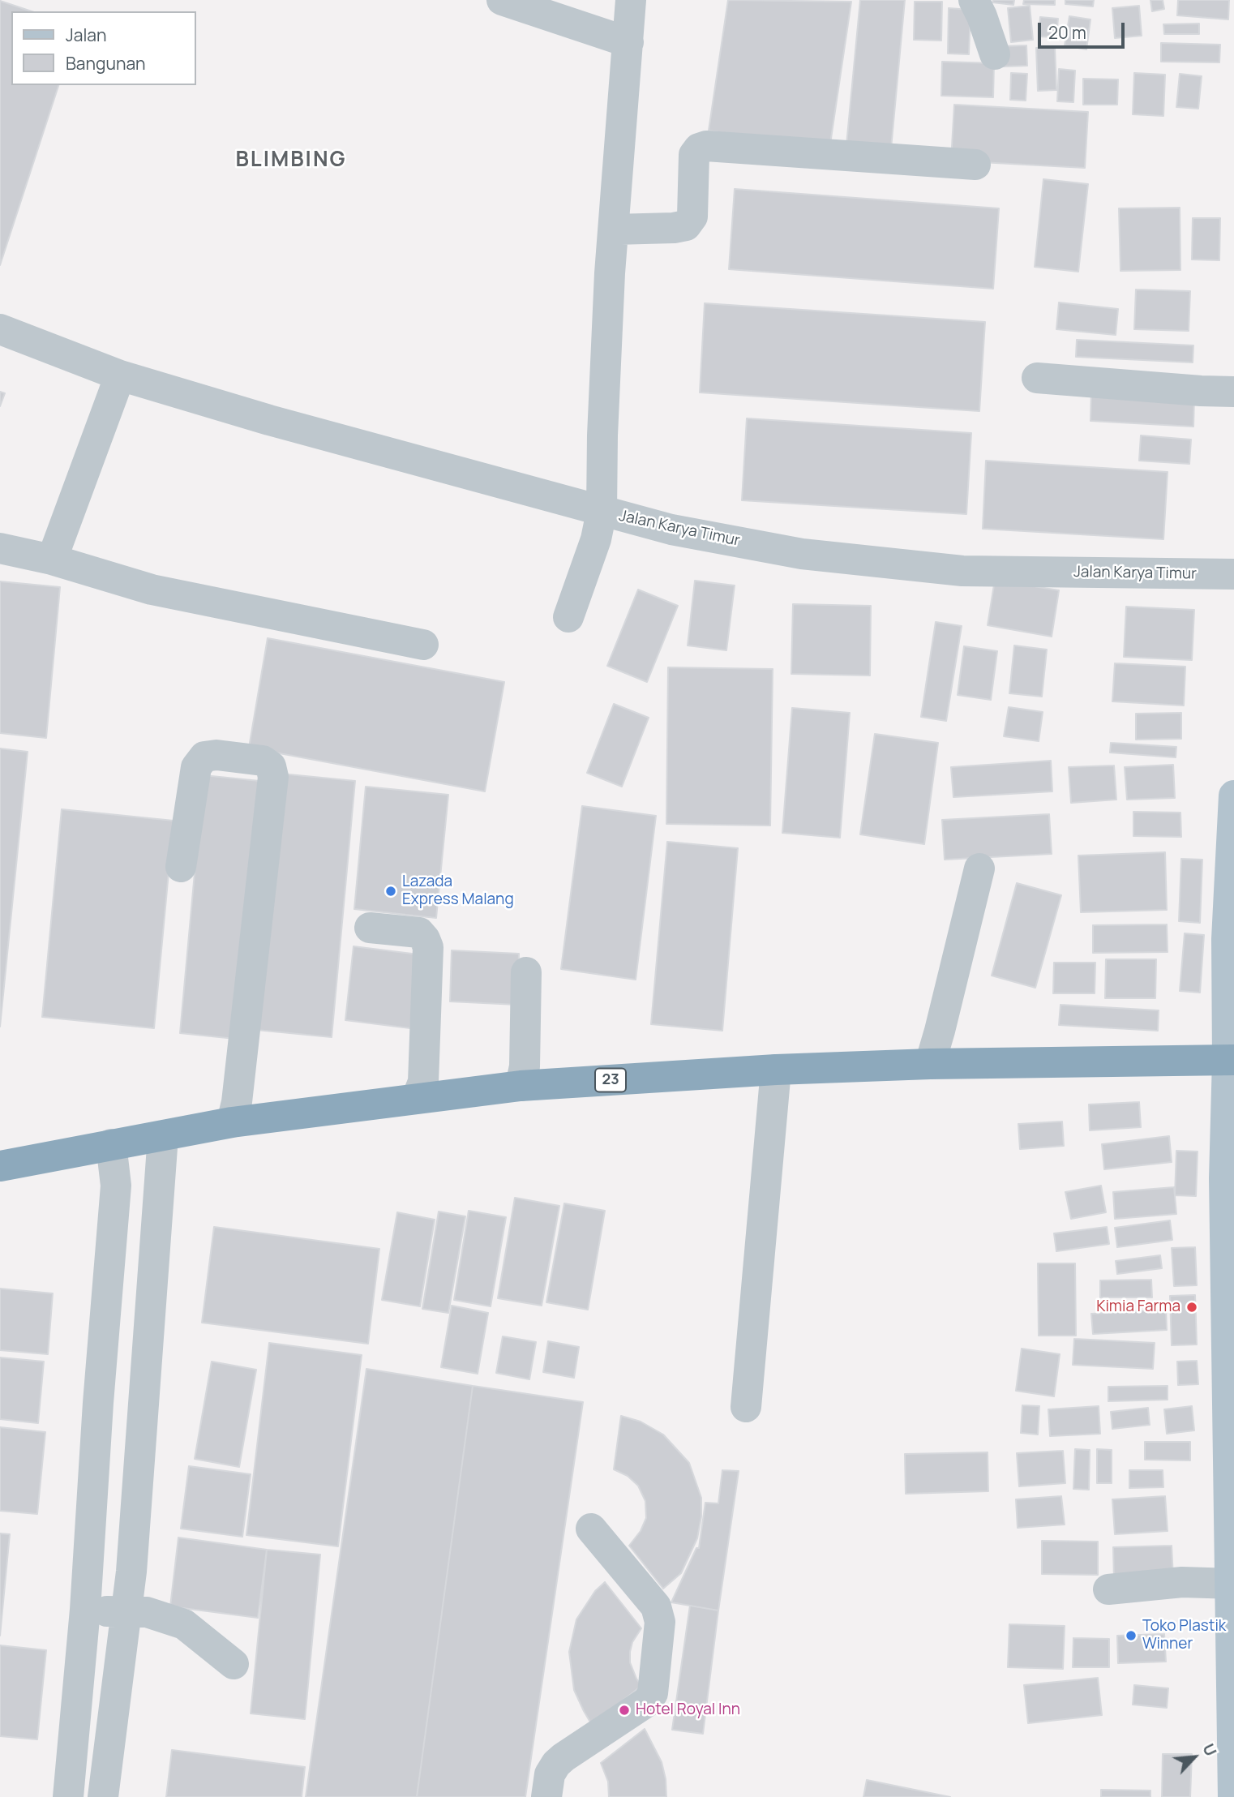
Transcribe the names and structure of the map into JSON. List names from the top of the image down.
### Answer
{
  "streets": {
    "highway": ["23"],
    "street": ["Jalan Karya Timur"]
  },
  "districts": ["BLIMBING"],
  "places": [
    "Lazada Express Malang",
    "Kimia Farma",
    "Toko Plastik Winner",
    "Hotel Royal Inn"
  ],
  "legend": ["Jalan", "Bangunan"],
  "scale_bar": "20 m",
  "north": "top right"
}
